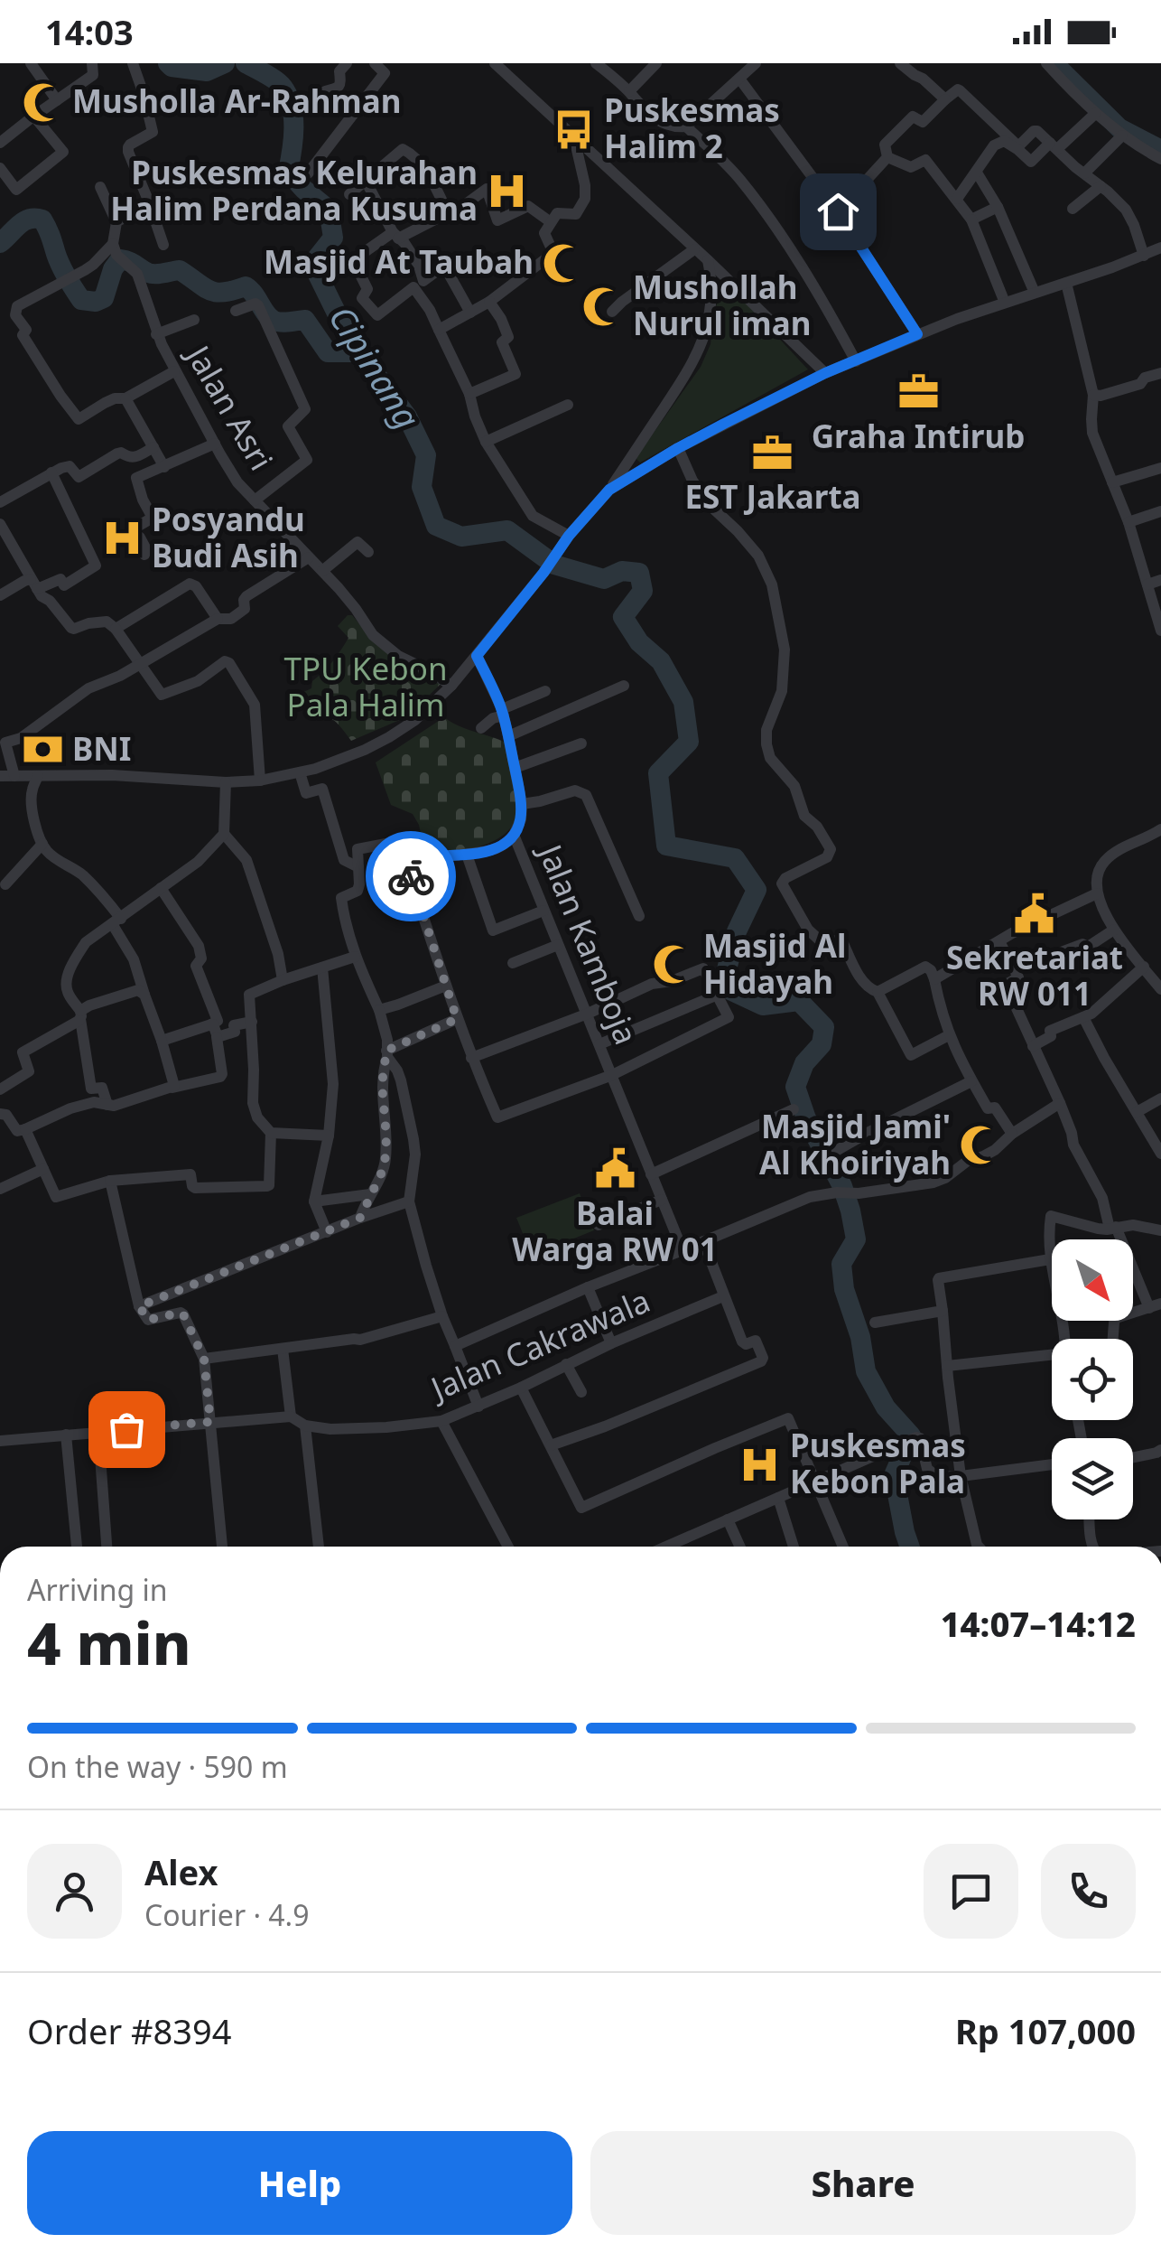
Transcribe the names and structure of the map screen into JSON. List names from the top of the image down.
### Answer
{
  "streets": {
    "street": ["Jalan Asri", "Jalan Kamboja", "Jalan Cakrawala"]
  },
  "water": ["Cipinang"],
  "parks": ["TPU Kebon Pala Halim"],
  "places": {
    "mosque": [
      "Musholla Ar-Rahman",
      "Masjid At Taubah",
      "Mushollah Nurul iman",
      "Masjid Al Hidayah",
      "Masjid Jami' Al Khoiriyah"
    ],
    "bus stop": ["Puskesmas Halim 2"],
    "hospital": ["Puskesmas Kelurahan Halim Perdana Kusuma", "Posyandu Budi Asih", "Puskesmas Kebon Pala"],
    "office": ["Graha Intirub", "EST Jakarta"],
    "bank": ["BNI"],
    "public building": ["Sekretariat RW 011", "Balai Warga RW 01"]
  },
  "north": "bottom right",
  "page": {
    "status": "14:03",
    "heading": ["4 min", "Arriving in", "14:07–14:12"],
    "panel": [
      "Alex",
      "Courier · 4.9",
      "Order #8394",
      "Rp 107,000"
    ],
    "bar": "On the way · 590 m",
    "buttons": ["Help", "Share"]
  }
}
